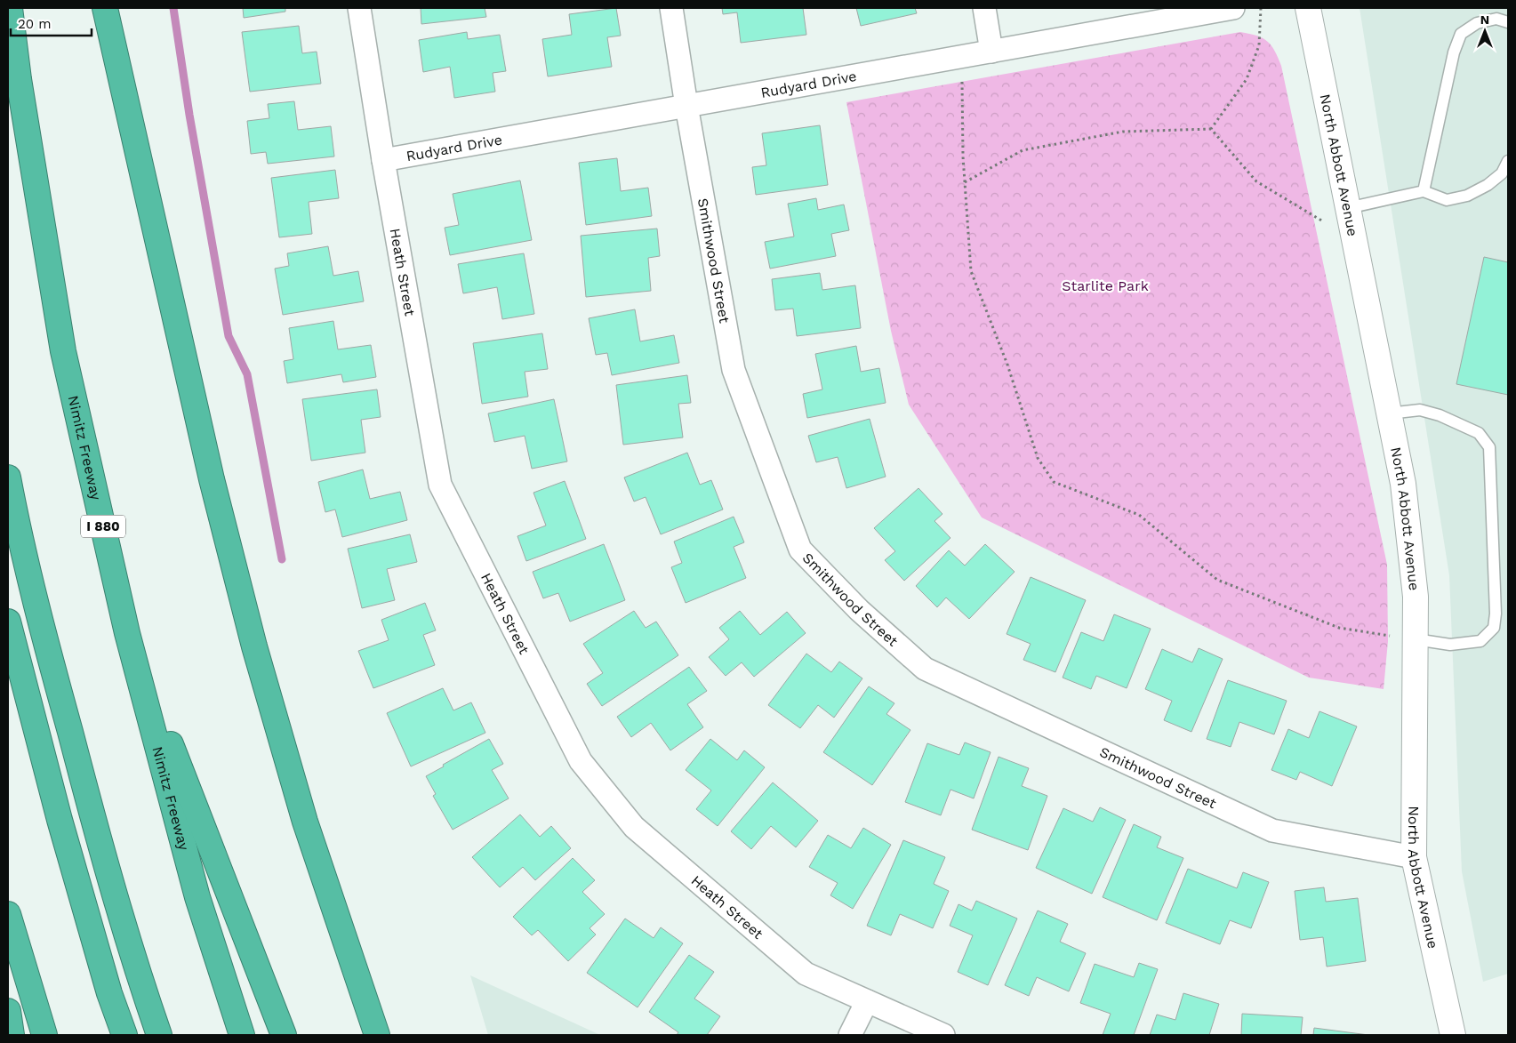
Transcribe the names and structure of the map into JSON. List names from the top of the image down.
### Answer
{
  "streets": {
    "highway": ["Nimitz Freeway", "I 880"],
    "street": [
      "Rudyard Drive",
      "North Abbott Avenue",
      "Smithwood Street",
      "Heath Street"
    ]
  },
  "crossings": [
    ["Rudyard Drive", "Smithwood Street"],
    ["Rudyard Drive", "Heath Street"],
    ["North Abbott Avenue", "Smithwood Street"]
  ],
  "parks": ["Starlite Park"],
  "scale_bar": "20 m",
  "north": "top"
}
